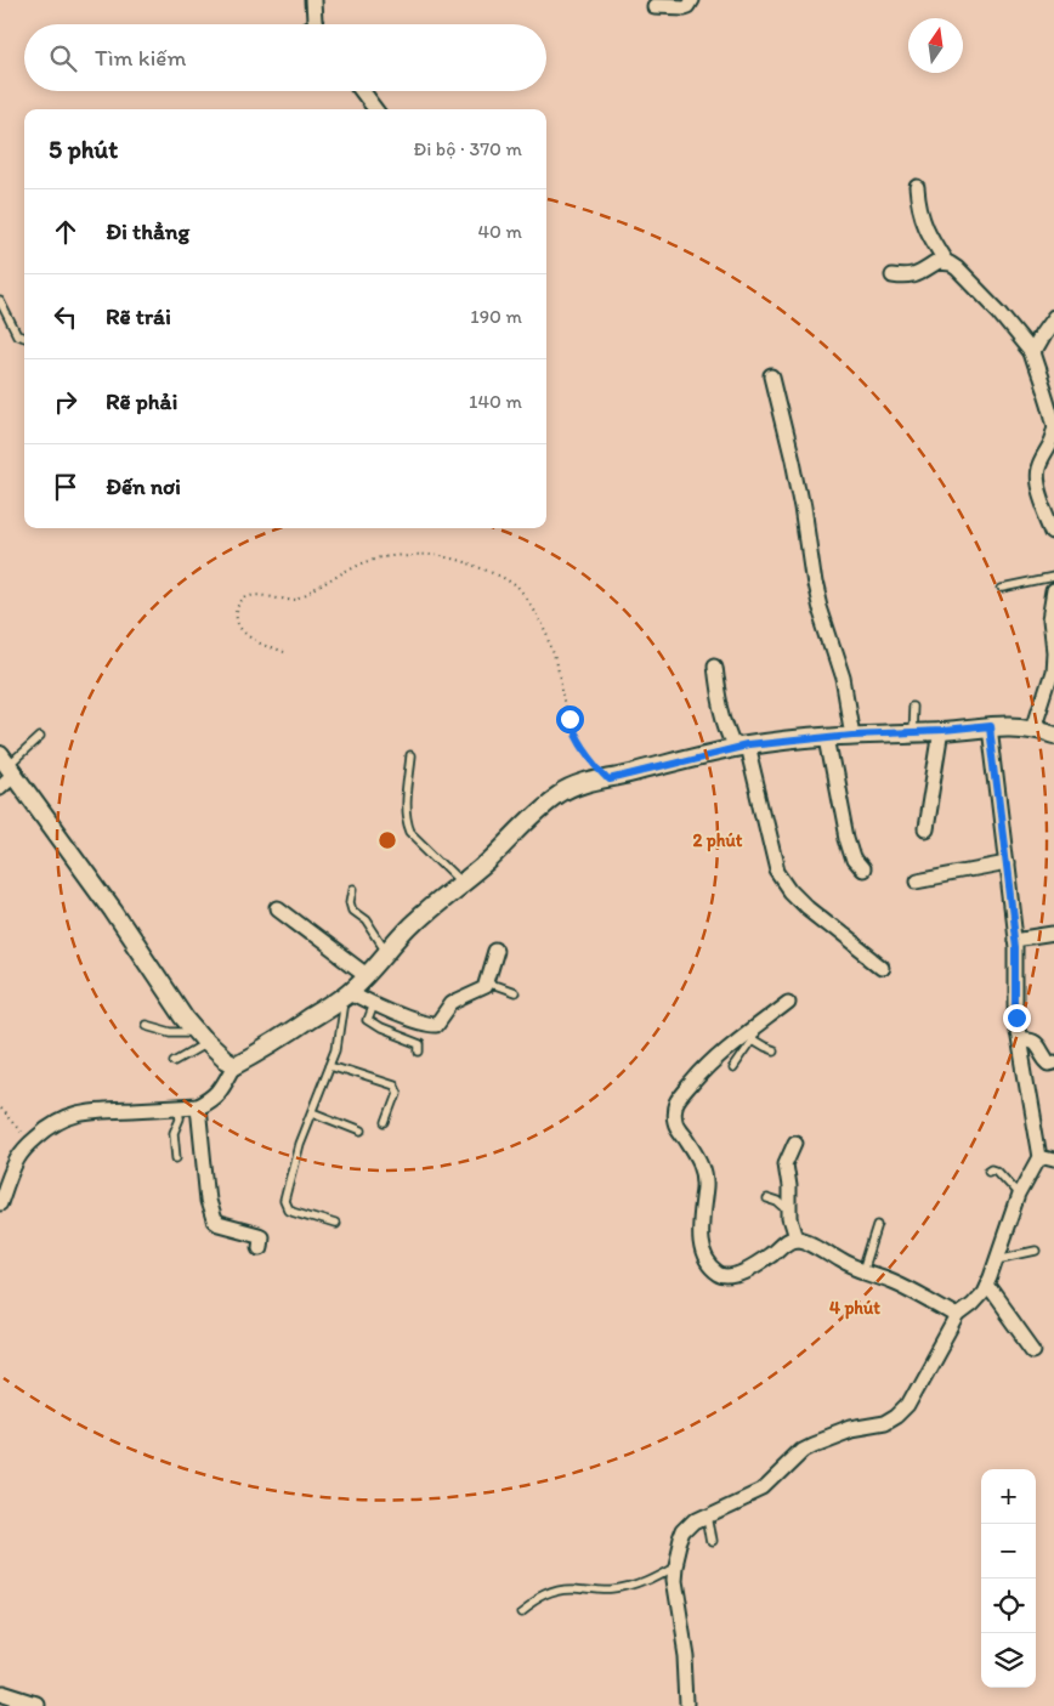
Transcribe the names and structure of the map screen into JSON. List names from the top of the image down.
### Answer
{
  "north": "top",
  "page": {
    "search": "Tìm kiếm",
    "heading": ["5 phút", "Đi bộ · 370 m"],
    "list": [
      ["Đi thẳng", "40 m"],
      ["Rẽ trái", "190 m"],
      ["Rẽ phải", "140 m"],
      "Đến nơi"
    ],
    "map_buttons": ["+", "−"]
  },
  "rings": ["2 phút", "4 phút"]
}
